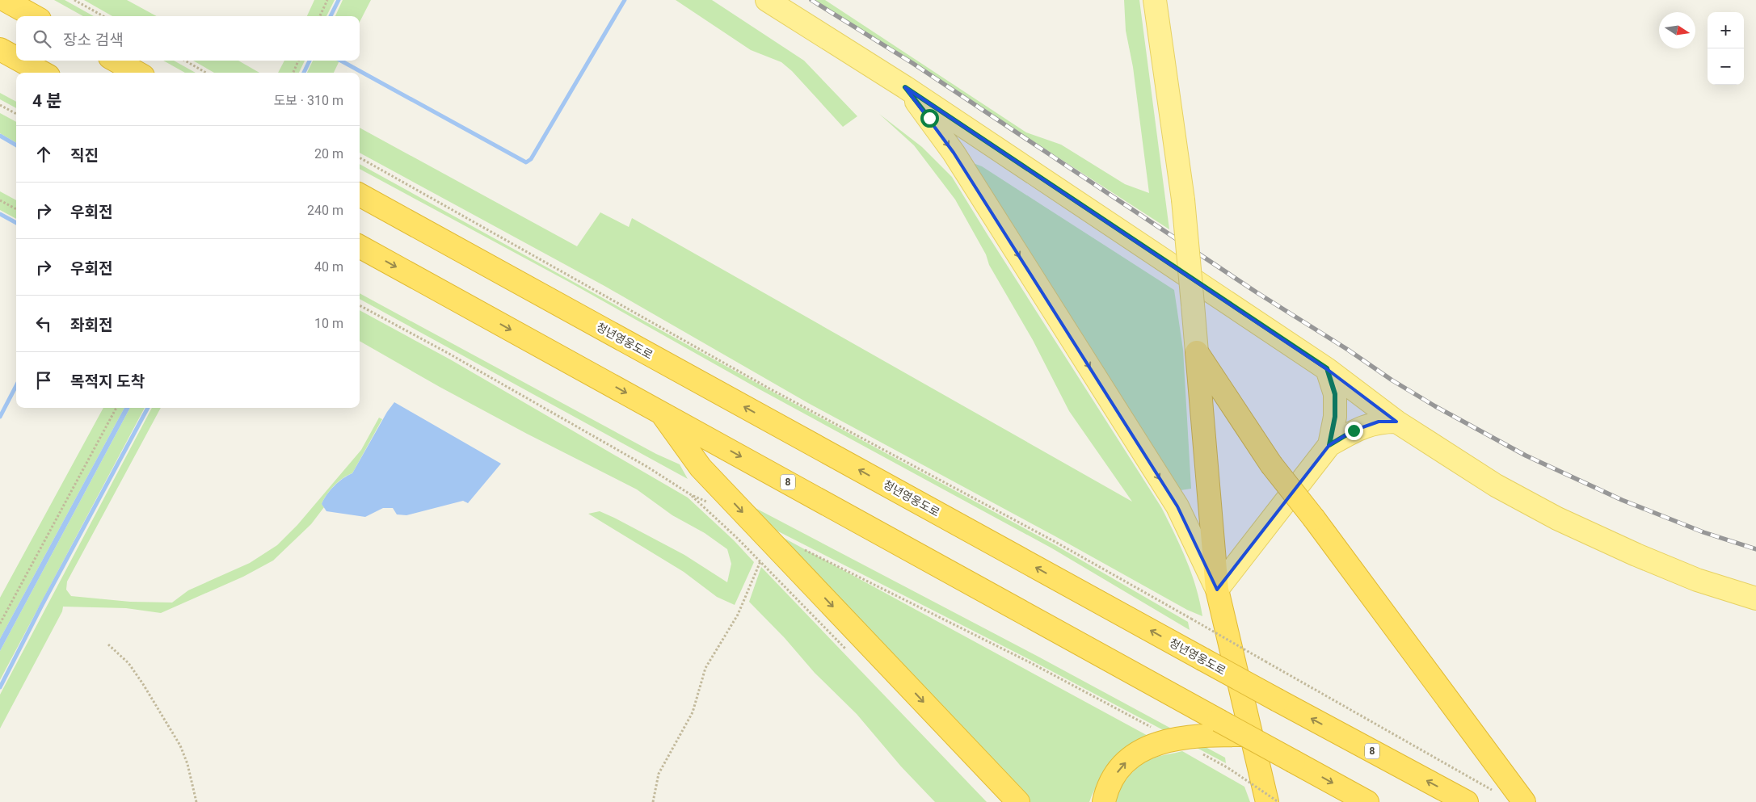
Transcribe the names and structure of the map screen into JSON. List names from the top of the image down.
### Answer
{
  "streets": {
    "highway": ["청년영웅도로", "8"]
  },
  "north": "right",
  "page": {
    "map_buttons": ["+", "−"],
    "search": "장소 검색",
    "heading": ["4 분", "도보 · 310 m"],
    "list": [
      ["직진", "20 m"],
      ["우회전", "240 m"],
      ["우회전", "40 m"],
      ["좌회전", "10 m"],
      "목적지 도착"
    ]
  }
}
